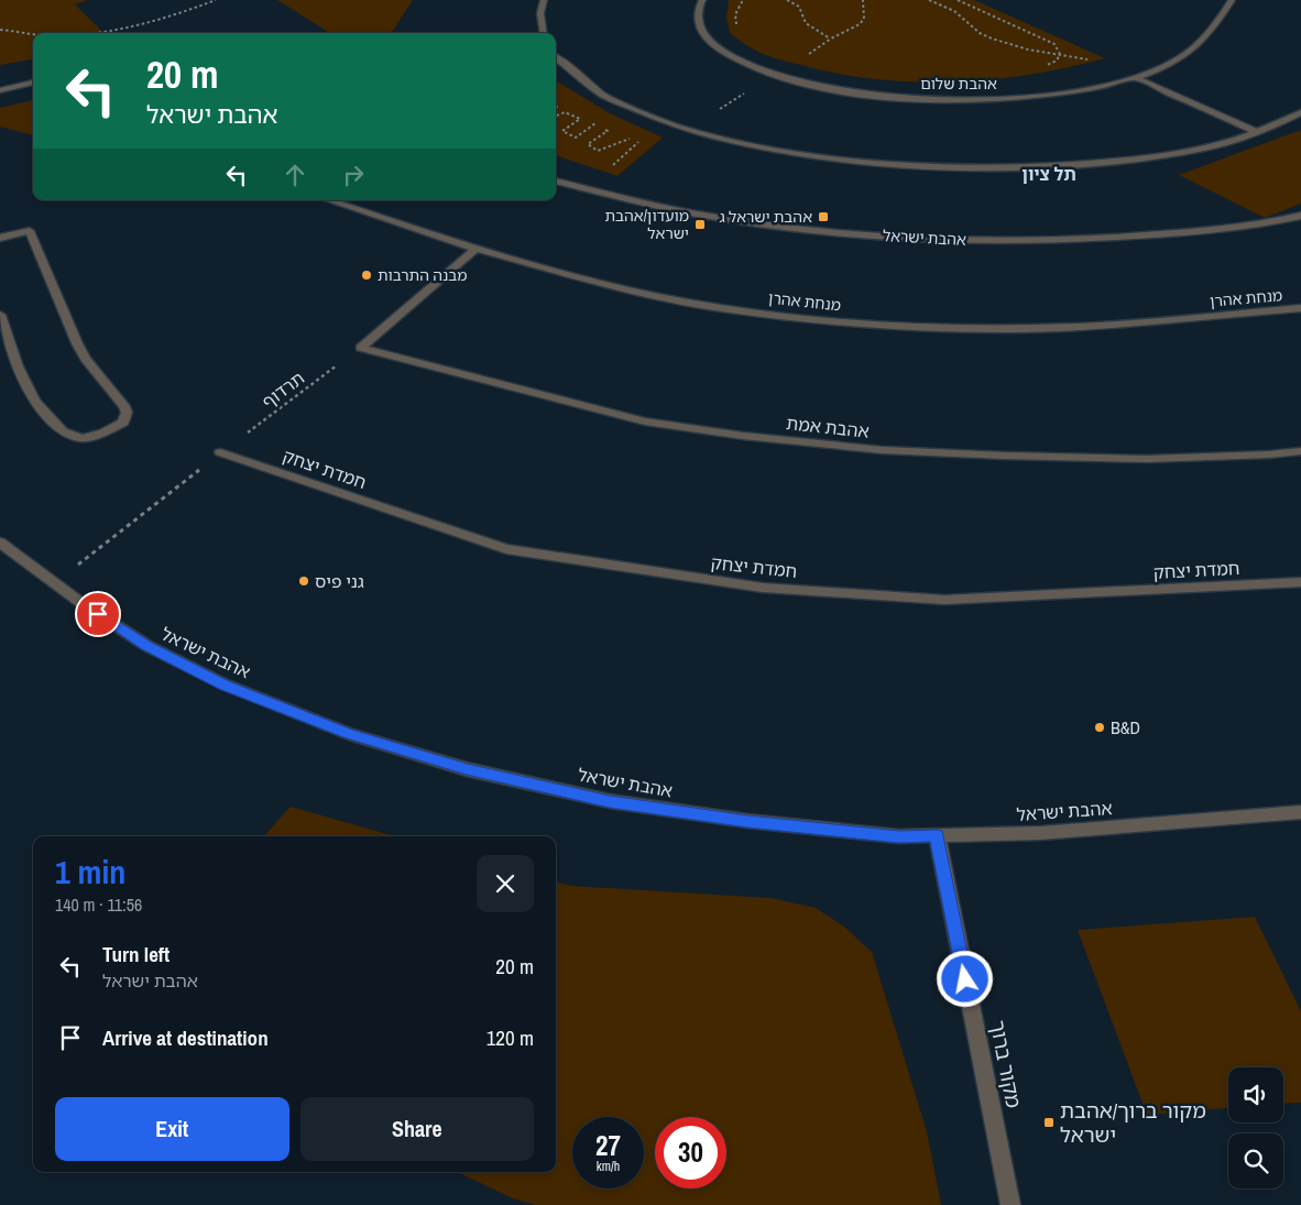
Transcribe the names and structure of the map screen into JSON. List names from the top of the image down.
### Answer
{
  "streets": {
    "street": [
      "אהבת שלום",
      "אהבת ישראל",
      "מנחת אהרן",
      "אהבת אמת",
      "חמדת יצחק",
      "מקור ברוך"
    ],
    "path": ["תרדוף"]
  },
  "crossings": [
    ["אהבת ישראל", "תרדוף"],
    ["אהבת ישראל", "מקור ברוך"],
    ["תרדוף", "אהבת אמת"],
    ["תרדוף", "חמדת יצחק"]
  ],
  "districts": ["תל ציון"],
  "places": {
    "transit": ["אהבת ישראל ג", "מועדון/אהבת ישראל", "מקור ברוך/אהבת ישראל"],
    "other": ["מבנה התרבות", "גני פיס", "B&D"]
  },
  "page": {
    "turn": ["20 m", "אהבת ישראל"],
    "heading": ["1 min", "140 m · 11:56"],
    "list": [
      {
        "name": "Turn left",
        "note": "אהבת ישראל",
        "value": "20 m"
      },
      {
        "name": "Arrive at destination",
        "value": "120 m"
      }
    ],
    "buttons": ["Exit", "Share"],
    "speed": "27 km/h",
    "limit": "30"
  }
}
